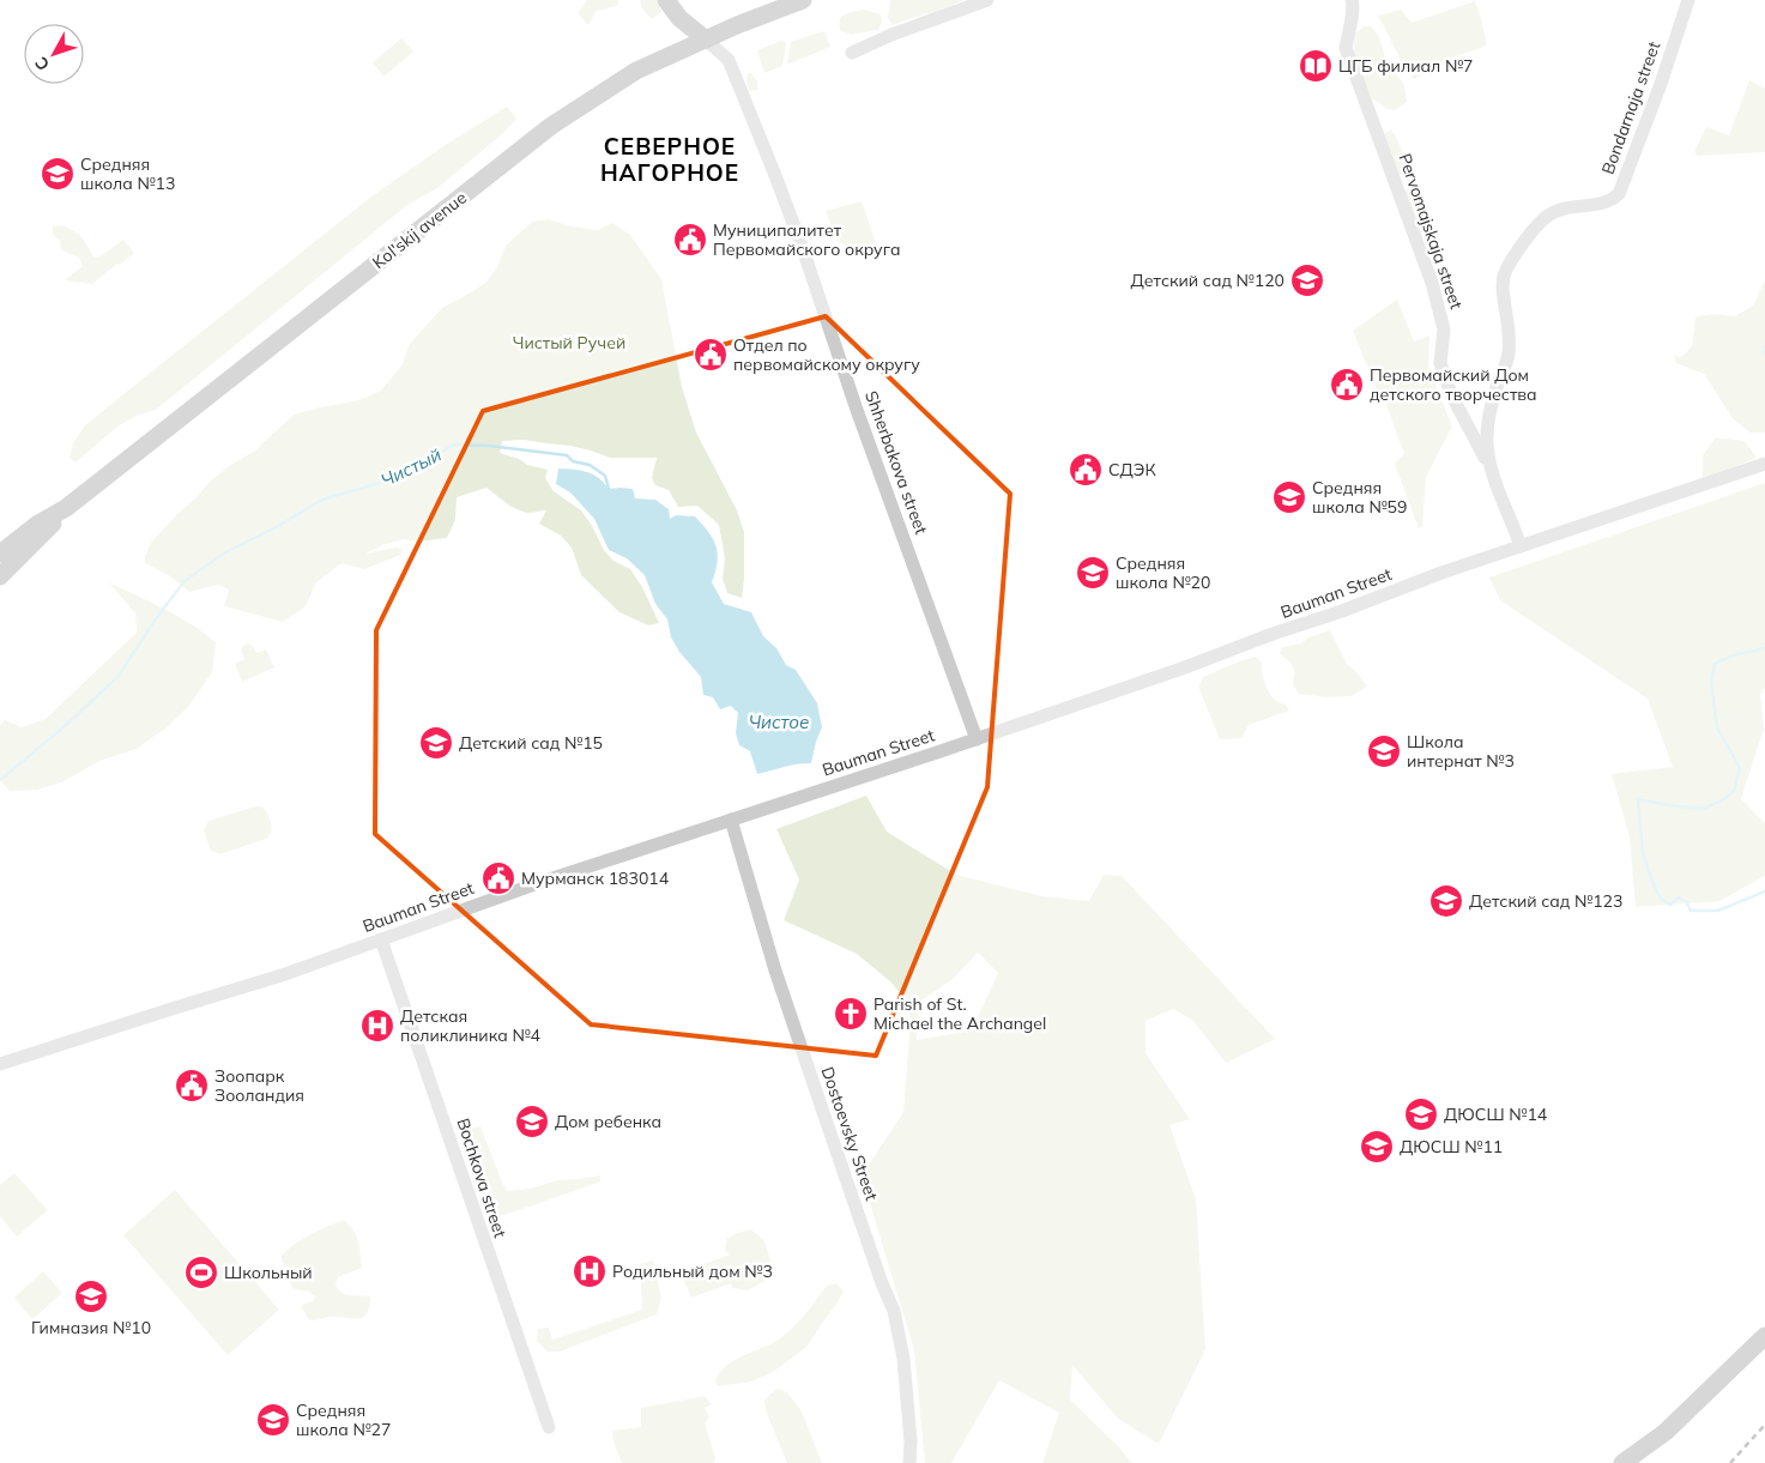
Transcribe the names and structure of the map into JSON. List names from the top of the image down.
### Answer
{
  "streets": {
    "main road": ["Kol'skij avenue"],
    "street": [
      "Bondarnaja street",
      "Pervomajskaja street",
      "Shherbakova street",
      "Bauman Street",
      "Dostoevsky Street",
      "Bochkova street"
    ]
  },
  "crossings": [
    ["Bondarnaja street", "Pervomajskaja street"],
    ["Bondarnaja street", "Bauman Street"],
    ["Kol'skij avenue", "Shherbakova street"],
    ["Shherbakova street", "Bauman Street"],
    ["Bauman Street", "Dostoevsky Street"],
    ["Bauman Street", "Bochkova street"]
  ],
  "districts": ["СЕВЕРНОЕ НАГОРНОЕ"],
  "water": ["Чистый", "Чистое"],
  "parks": ["Чистый Ручей"],
  "places": {
    "library": ["ЦГБ филиал №7"],
    "school or university": [
      "Средняя школа №13",
      "Детский сад №120",
      "Средняя школа №59",
      "Средняя школа №20",
      "Детский сад №15",
      "Школа интернат №3",
      "Детский сад №123",
      "ДЮСШ №14",
      "Дом ребенка",
      "ДЮСШ №11",
      "Гимназия №10",
      "Средняя школа №27"
    ],
    "public building": [
      "Муниципалитет Первомайского округа",
      "Отдел по первомайскому округу",
      "Первомайский Дом детского творчества",
      "СДЭК",
      "Мурманск 183014",
      "Зоопарк Зооландия"
    ],
    "church": ["Parish of St. Michael the Archangel"],
    "hospital": ["Детская поликлиника №4", "Родильный дом №3"],
    "sports": ["Школьный"]
  },
  "north": "bottom left"
}
